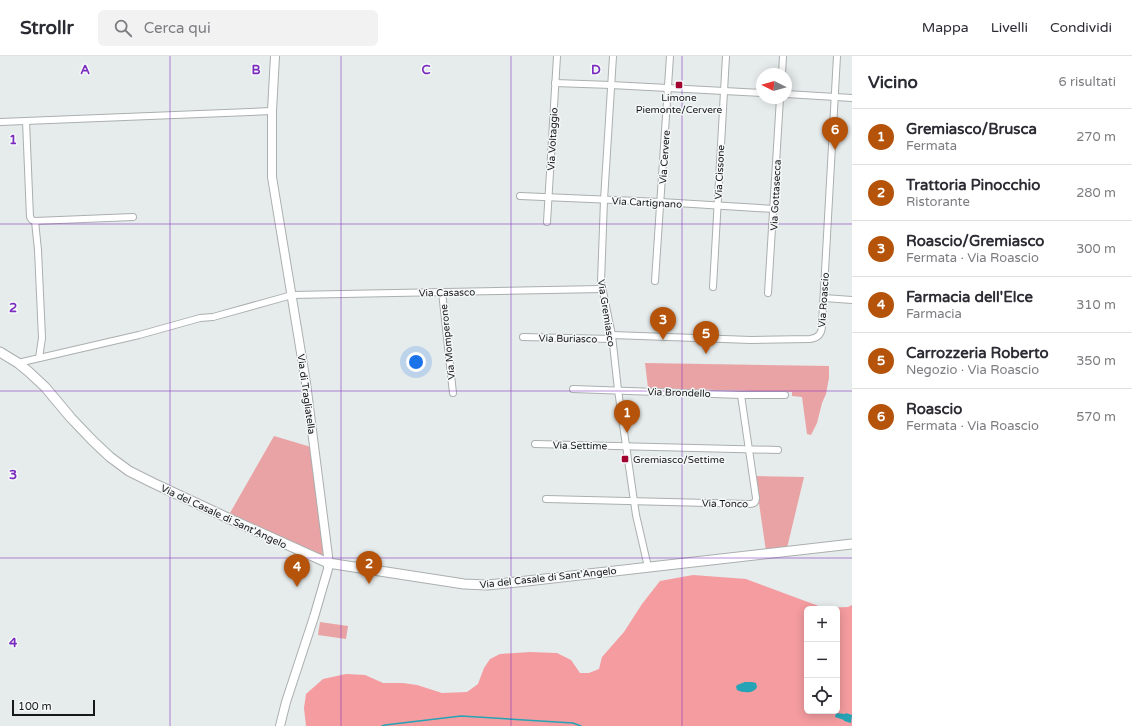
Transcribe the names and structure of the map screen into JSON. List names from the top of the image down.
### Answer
{
  "streets": {
    "main road": ["Via del Casale di Sant'Angelo"],
    "street": [
      "Via Voltaggio",
      "Via Cervere",
      "Via Cissone",
      "Via Gottasecca",
      "Via Cartignano",
      "Via Casasco",
      "Via Roascio",
      "Via Gremiasco",
      "Via Buriasco",
      "Via Momperone",
      "Via Brondello",
      "Via di Tragliatella",
      "Via Settime",
      "Via Tonco"
    ]
  },
  "crossings": [
    ["Via Voltaggio", "Via Cartignano"],
    ["Via Cervere", "Via Cartignano"],
    ["Via Cissone", "Via Cartignano"],
    ["Via Gottasecca", "Via Cartignano"],
    ["Via Cartignano", "Via Gremiasco"],
    ["Via Casasco", "Via Gremiasco"],
    ["Via Casasco", "Via Momperone"],
    ["Via Casasco", "Via di Tragliatella"],
    ["Via Casasco", "Via del Casale di Sant'Angelo"],
    ["Via Roascio", "Via Gremiasco"],
    ["Via Roascio", "Via Buriasco"],
    ["Via Gremiasco", "Via Buriasco"],
    ["Via Gremiasco", "Via Brondello"],
    ["Via Gremiasco", "Via Settime"],
    ["Via Gremiasco", "Via Tonco"],
    ["Via Gremiasco", "Via del Casale di Sant'Angelo"],
    ["Via Brondello", "Via Tonco"],
    ["Via di Tragliatella", "Via del Casale di Sant'Angelo"],
    ["Via Settime", "Via Tonco"]
  ],
  "places": {
    "transit": ["Limone Piemonte/Cervere", "Gremiasco/Settime"]
  },
  "scale_bar": "100 m",
  "north": "left",
  "page": {
    "header": "Strollr",
    "search": "Cerca qui",
    "nav": ["Mappa", "Livelli", "Condividi"],
    "heading": ["Vicino", "6 risultati"],
    "list": [
      {
        "mark": "1",
        "name": "Gremiasco/Brusca",
        "note": "Fermata",
        "value": "270 m"
      },
      {
        "mark": "2",
        "name": "Trattoria Pinocchio",
        "note": "Ristorante",
        "value": "280 m"
      },
      {
        "mark": "3",
        "name": "Roascio/Gremiasco",
        "note": "Fermata · Via Roascio",
        "value": "300 m"
      },
      {
        "mark": "4",
        "name": "Farmacia dell'Elce",
        "note": "Farmacia",
        "value": "310 m"
      },
      {
        "mark": "5",
        "name": "Carrozzeria Roberto",
        "note": "Negozio · Via Roascio",
        "value": "350 m"
      },
      {
        "mark": "6",
        "name": "Roascio",
        "note": "Fermata · Via Roascio",
        "value": "570 m"
      }
    ],
    "pins": [
      "6",
      "3",
      "5",
      "1",
      "2",
      "4"
    ],
    "map_buttons": ["+", "−"],
    "scale": "100 m"
  },
  "grid": {
    "columns": [
      "A",
      "B",
      "C",
      "D"
    ],
    "rows": [
      "1",
      "2",
      "3",
      "4"
    ]
  }
}
